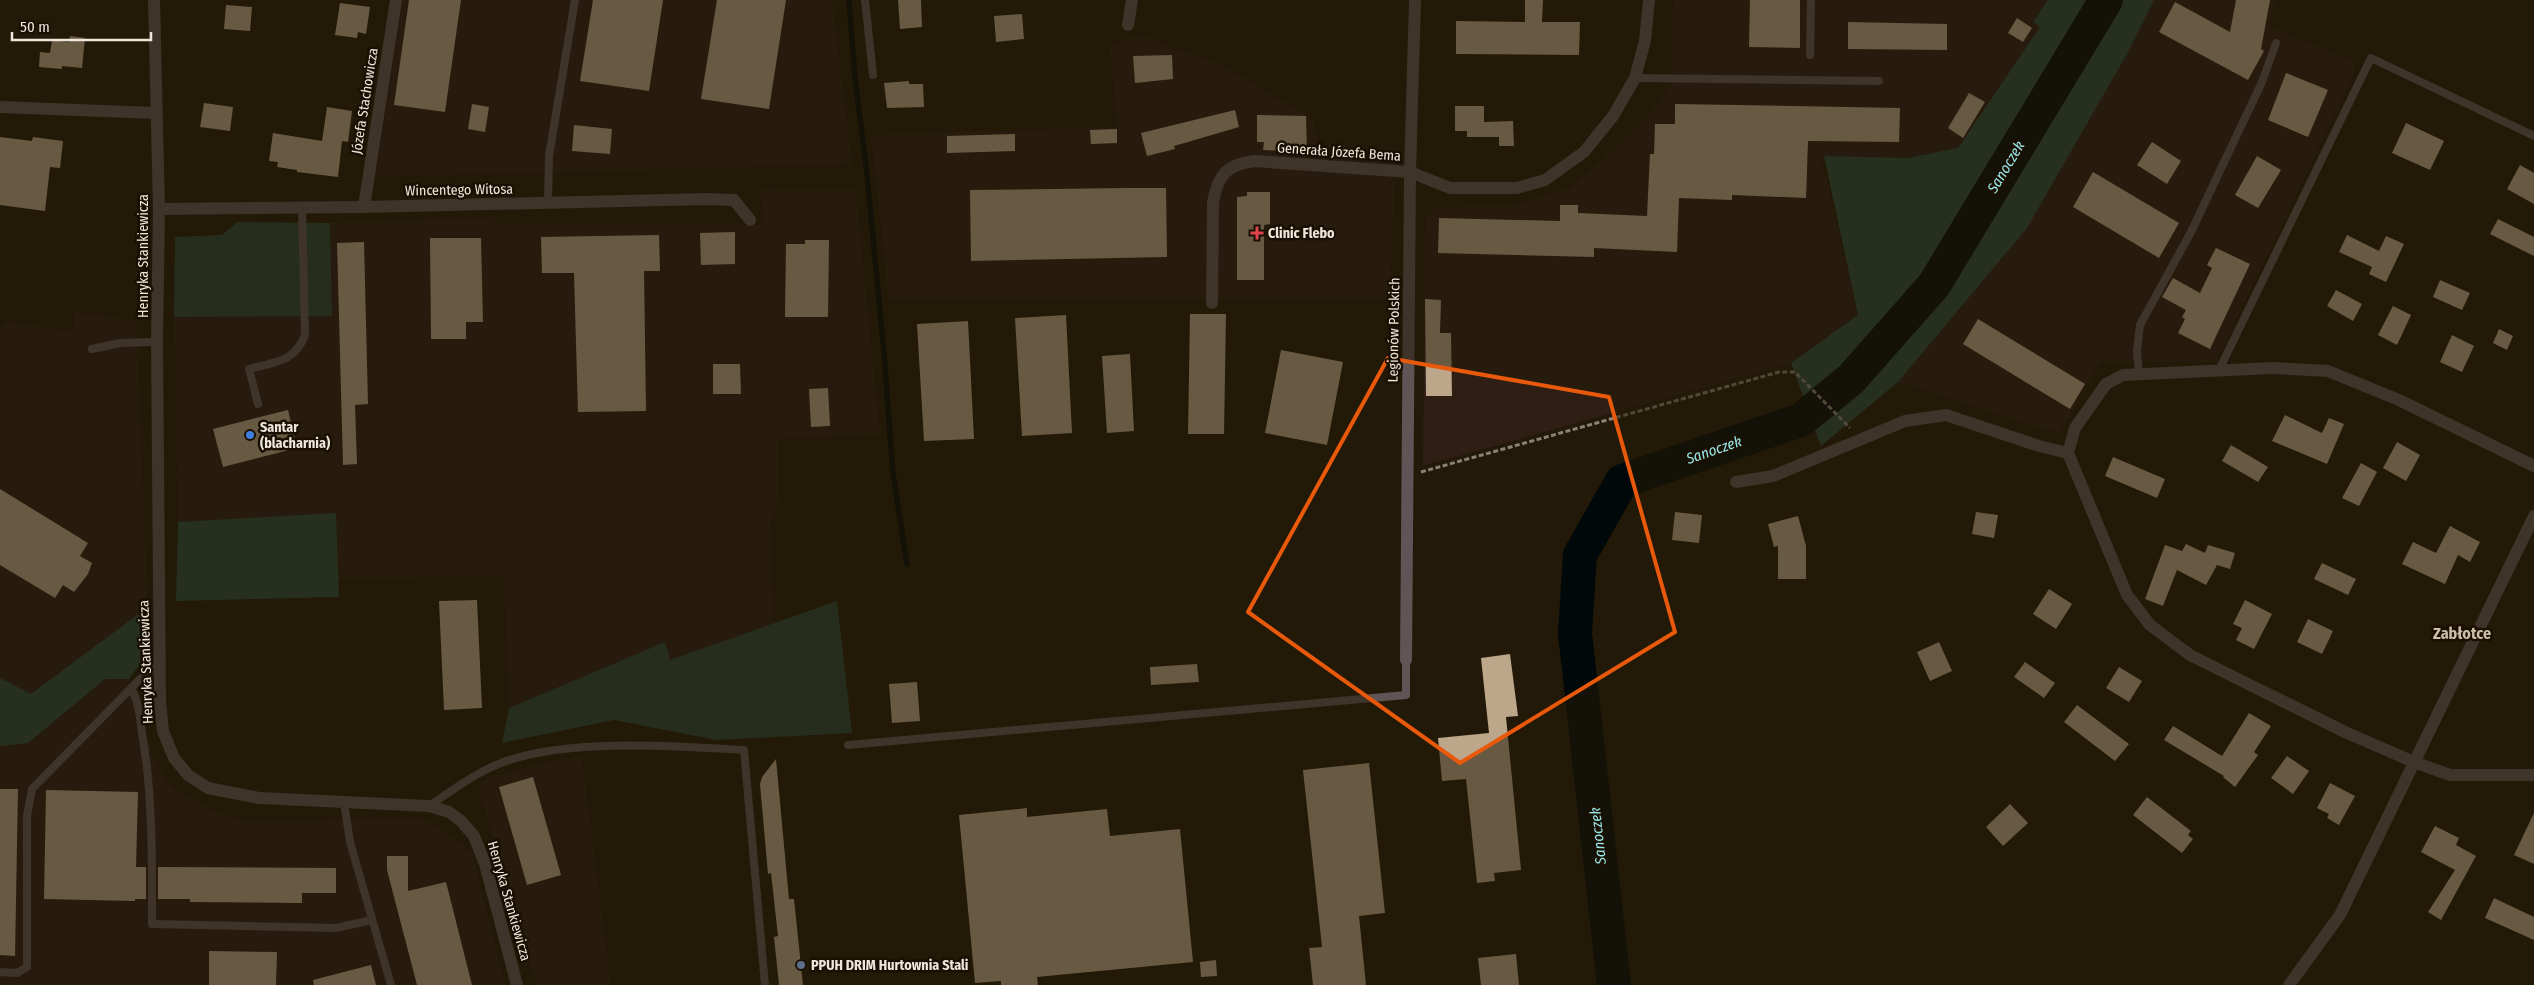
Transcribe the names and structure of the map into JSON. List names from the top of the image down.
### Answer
{
  "streets": {
    "street": [
      "Józefa Stachowicza",
      "Generała Józefa Bema",
      "Wincentego Witosa",
      "Henryka Stankiewicza",
      "Legionów Polskich"
    ]
  },
  "crossings": [
    ["Józefa Stachowicza", "Wincentego Witosa"],
    ["Generała Józefa Bema", "Legionów Polskich"],
    ["Wincentego Witosa", "Henryka Stankiewicza"]
  ],
  "districts": ["Zabłotce"],
  "water": ["Sanoczek"],
  "places": {
    "health": ["Clinic Flebo"],
    "other": ["Santar (blacharnia)", "PPUH DRIM Hurtownia Stali"]
  },
  "scale_bar": "50 m"
}
